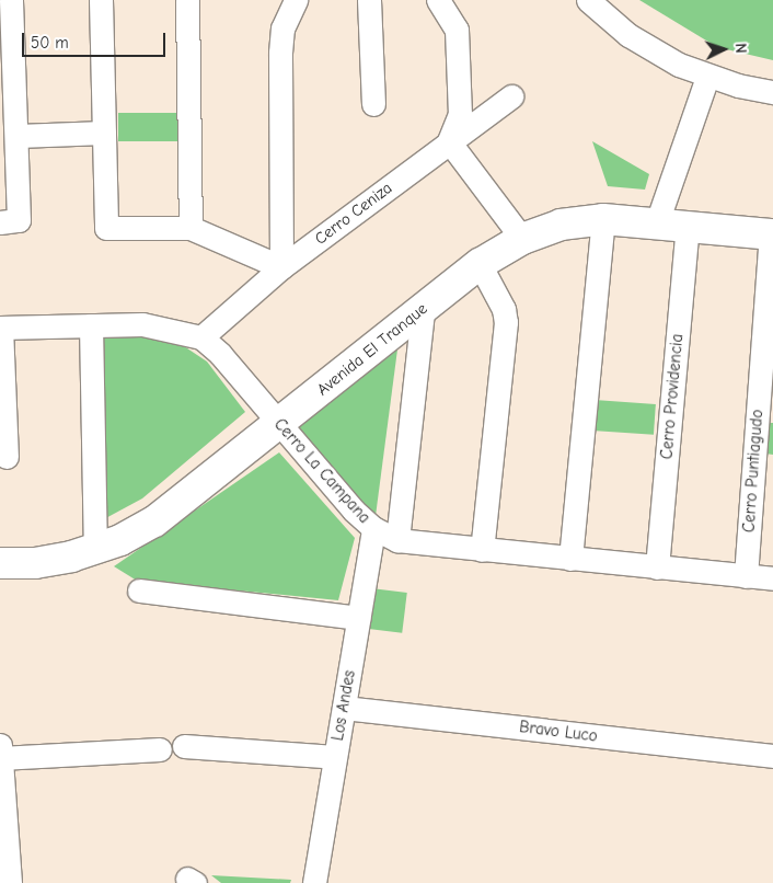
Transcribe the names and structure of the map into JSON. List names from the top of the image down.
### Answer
{
  "streets": {
    "street": [
      "Cerro Ceniza",
      "Avenida El Tranque",
      "Cerro Providencia",
      "Cerro La Campana",
      "Cerro Puntiagudo",
      "Los Andes",
      "Bravo Luco"
    ]
  },
  "crossings": [
    ["Cerro Ceniza", "Cerro La Campana"],
    ["Avenida El Tranque", "Cerro Providencia"],
    ["Avenida El Tranque", "Cerro La Campana"],
    ["Avenida El Tranque", "Cerro Puntiagudo"],
    ["Cerro Providencia", "Cerro La Campana"],
    ["Cerro La Campana", "Cerro Puntiagudo"],
    ["Cerro La Campana", "Los Andes"],
    ["Los Andes", "Bravo Luco"]
  ],
  "scale_bar": "50 m",
  "north": "right"
}
